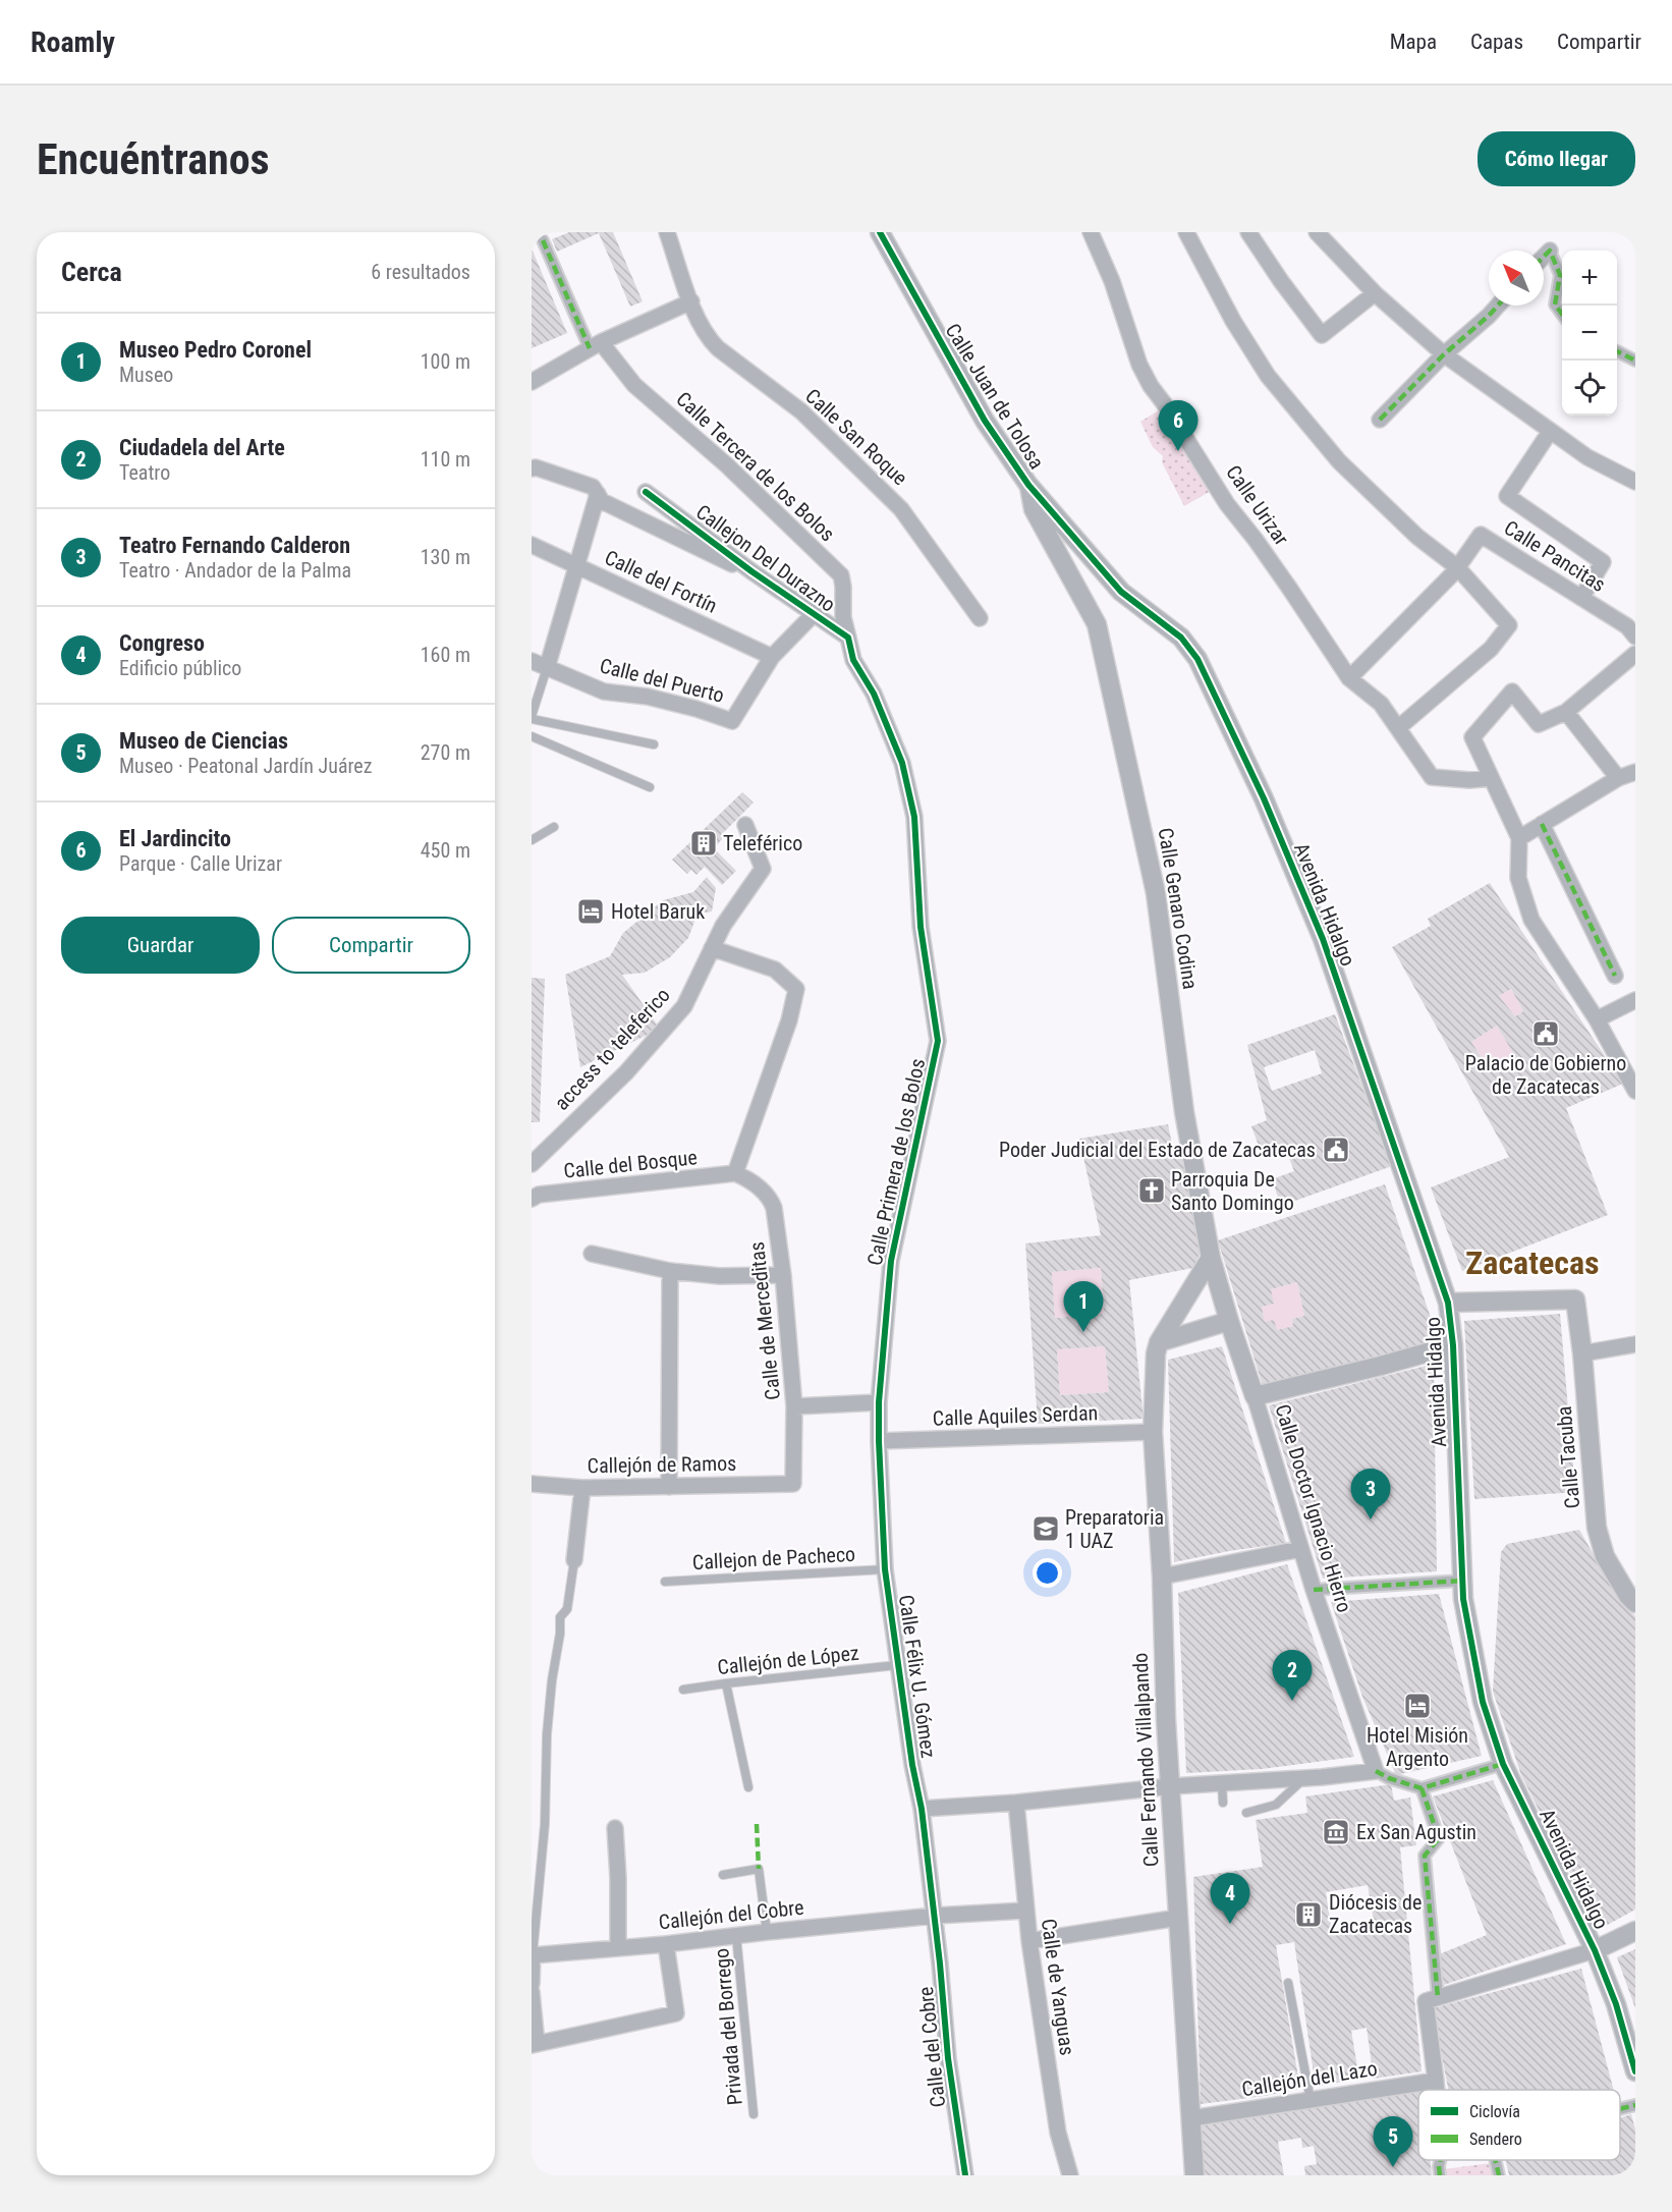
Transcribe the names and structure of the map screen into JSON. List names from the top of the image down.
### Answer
{
  "streets": {
    "street": [
      "Calle Juan de Tolosa",
      "Calle San Roque",
      "Calle Tercera de los Bolos",
      "Calle Urizar",
      "Calle Pancitas",
      "Callejon Del Durazno",
      "Calle del Fortín",
      "Calle del Puerto",
      "Avenida Hidalgo",
      "Calle Genaro Codina",
      "access to teleferico",
      "Calle Primera de los Bolos",
      "Calle del Bosque",
      "Calle de Merceditas",
      "Calle Aquiles Serdan",
      "Calle Tacuba",
      "Callejón de Ramos",
      "Calle Doctor Ignacio Hierro",
      "Calle Félix U. Gómez",
      "Calle Fernando Villalpando",
      "Callejón del Cobre",
      "Calle de Yanguas",
      "Calle del Cobre",
      "Callejón del Lazo"
    ],
    "lane": ["Callejon de Pacheco", "Callejón de López", "Privada del Borrego"]
  },
  "crossings": [
    ["Calle Juan de Tolosa", "Avenida Hidalgo"],
    ["Calle Juan de Tolosa", "Calle Genaro Codina"],
    ["Calle Tercera de los Bolos", "Callejon Del Durazno"],
    ["Calle Tercera de los Bolos", "Calle Primera de los Bolos"],
    ["Callejon Del Durazno", "Calle Primera de los Bolos"],
    ["Calle del Fortín", "Calle del Puerto"],
    ["Avenida Hidalgo", "Calle Tacuba"],
    ["Calle Genaro Codina", "Calle Doctor Ignacio Hierro"],
    ["Calle Primera de los Bolos", "Calle Aquiles Serdan"],
    ["Calle Primera de los Bolos", "Calle Félix U. Gómez"],
    ["Calle del Bosque", "Calle de Merceditas"],
    ["Calle de Merceditas", "Callejón de Ramos"],
    ["Calle Aquiles Serdan", "Calle Félix U. Gómez"],
    ["Calle Aquiles Serdan", "Calle Fernando Villalpando"],
    ["Callejon de Pacheco", "Calle Félix U. Gómez"],
    ["Callejón de López", "Calle Félix U. Gómez"],
    ["Calle Félix U. Gómez", "Callejón del Cobre"],
    ["Calle Félix U. Gómez", "Calle del Cobre"],
    ["Calle Fernando Villalpando", "Callejón del Lazo"],
    ["Callejón del Cobre", "Calle de Yanguas"],
    ["Callejón del Cobre", "Privada del Borrego"],
    ["Callejón del Cobre", "Calle del Cobre"]
  ],
  "districts": ["Zacatecas"],
  "places": {
    "building": ["Teleférico", "Diócesis de Zacatecas"],
    "hotel": ["Hotel Baruk", "Hotel Misión Argento"],
    "public building": ["Palacio de Gobierno de Zacatecas", "Poder Judicial del Estado de Zacatecas"],
    "church": ["Parroquia De Santo Domingo"],
    "school or university": ["Preparatoria 1 UAZ"],
    "museum": ["Ex San Agustin"]
  },
  "legend": ["Ciclovía", "Sendero"],
  "north": "top left",
  "page": {
    "header": "Roamly",
    "nav": ["Mapa", "Capas", "Compartir"],
    "buttons": [
      "Cómo llegar",
      ["Guardar", "Compartir"]
    ],
    "title": "Encuéntranos",
    "heading": ["Cerca", "6 resultados"],
    "map_buttons": ["+", "−"],
    "list": [
      {
        "mark": "1",
        "name": "Museo Pedro Coronel",
        "note": "Museo",
        "value": "100 m"
      },
      {
        "mark": "2",
        "name": "Ciudadela del Arte",
        "note": "Teatro",
        "value": "110 m"
      },
      {
        "mark": "3",
        "name": "Teatro Fernando Calderon",
        "note": "Teatro · Andador de la Palma",
        "value": "130 m"
      },
      {
        "mark": "4",
        "name": "Congreso",
        "note": "Edificio público",
        "value": "160 m"
      },
      {
        "mark": "5",
        "name": "Museo de Ciencias",
        "note": "Museo · Peatonal Jardín Juárez",
        "value": "270 m"
      },
      {
        "mark": "6",
        "name": "El Jardincito",
        "note": "Parque · Calle Urizar",
        "value": "450 m"
      }
    ],
    "pins": [
      "6",
      "1",
      "3",
      "2",
      "4",
      "5"
    ]
  }
}
